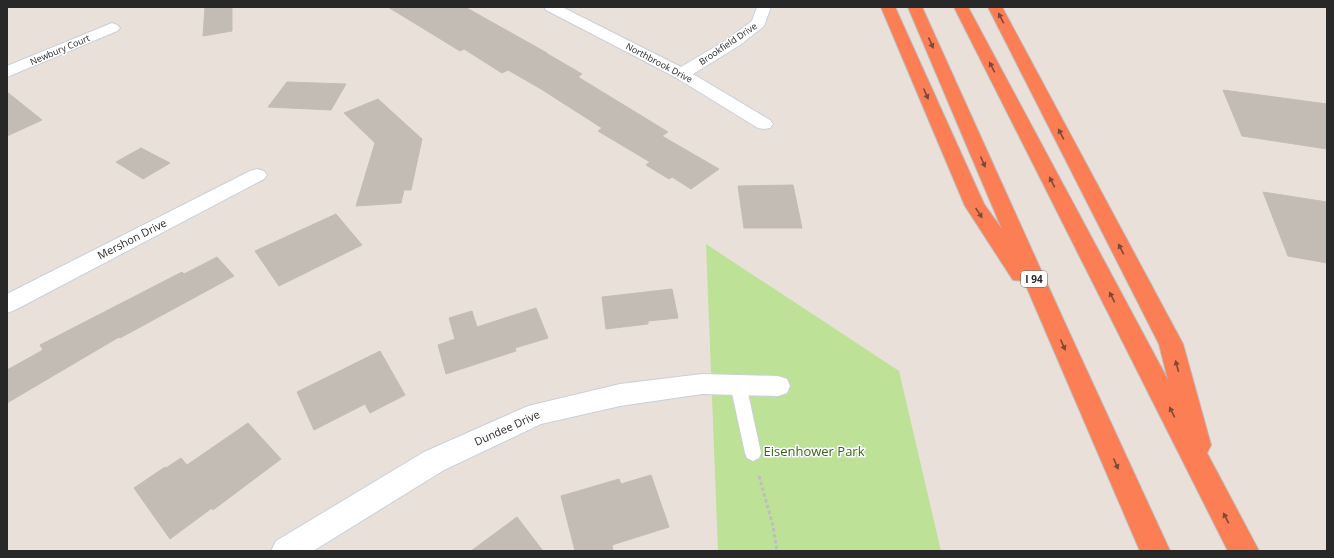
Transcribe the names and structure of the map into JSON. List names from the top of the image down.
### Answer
{
  "streets": {
    "highway": ["I 94"],
    "street": [
      "Brookfield Drive",
      "Newbury Court",
      "Northbrook Drive",
      "Mershon Drive",
      "Dundee Drive"
    ]
  },
  "crossings": [
    ["Brookfield Drive", "Northbrook Drive"]
  ],
  "parks": ["Eisenhower Park"]
}
